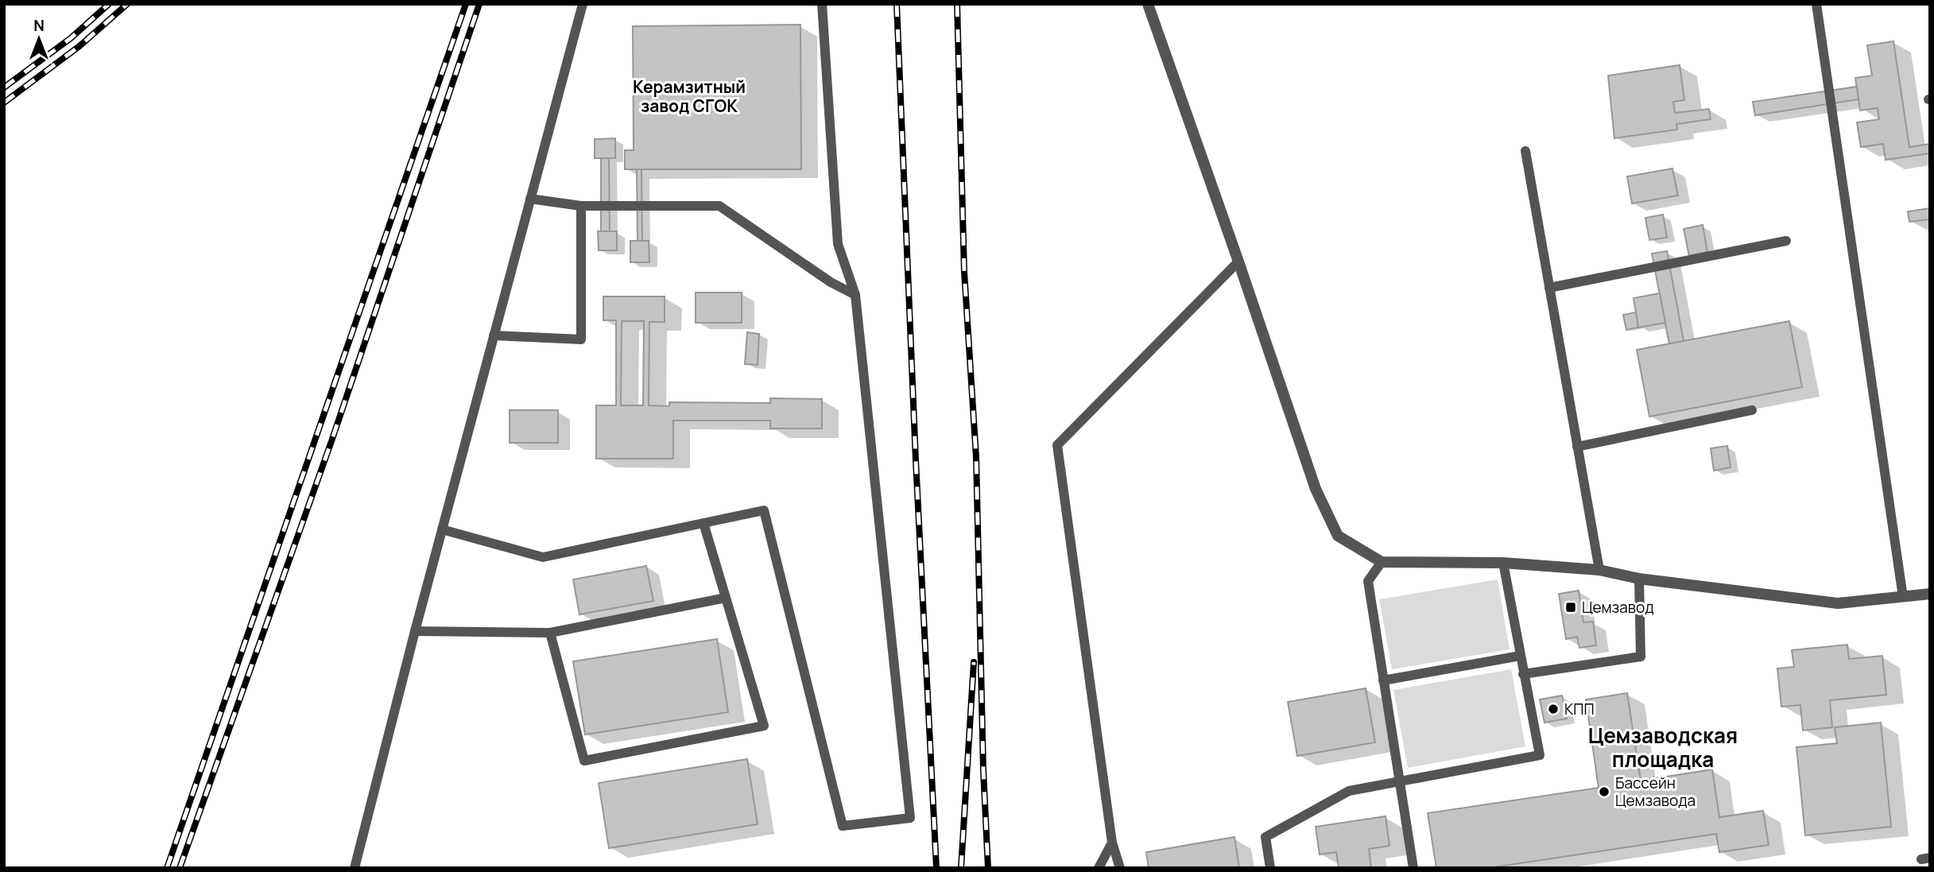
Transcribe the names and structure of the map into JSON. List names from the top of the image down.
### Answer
{
  "districts": ["Керамзитный завод СГОК", "Цемзаводская площадка"],
  "places": {
    "transit": ["Цемзавод"],
    "other": ["КПП", "Бассейн Цемзавода"]
  },
  "north": "top"
}
